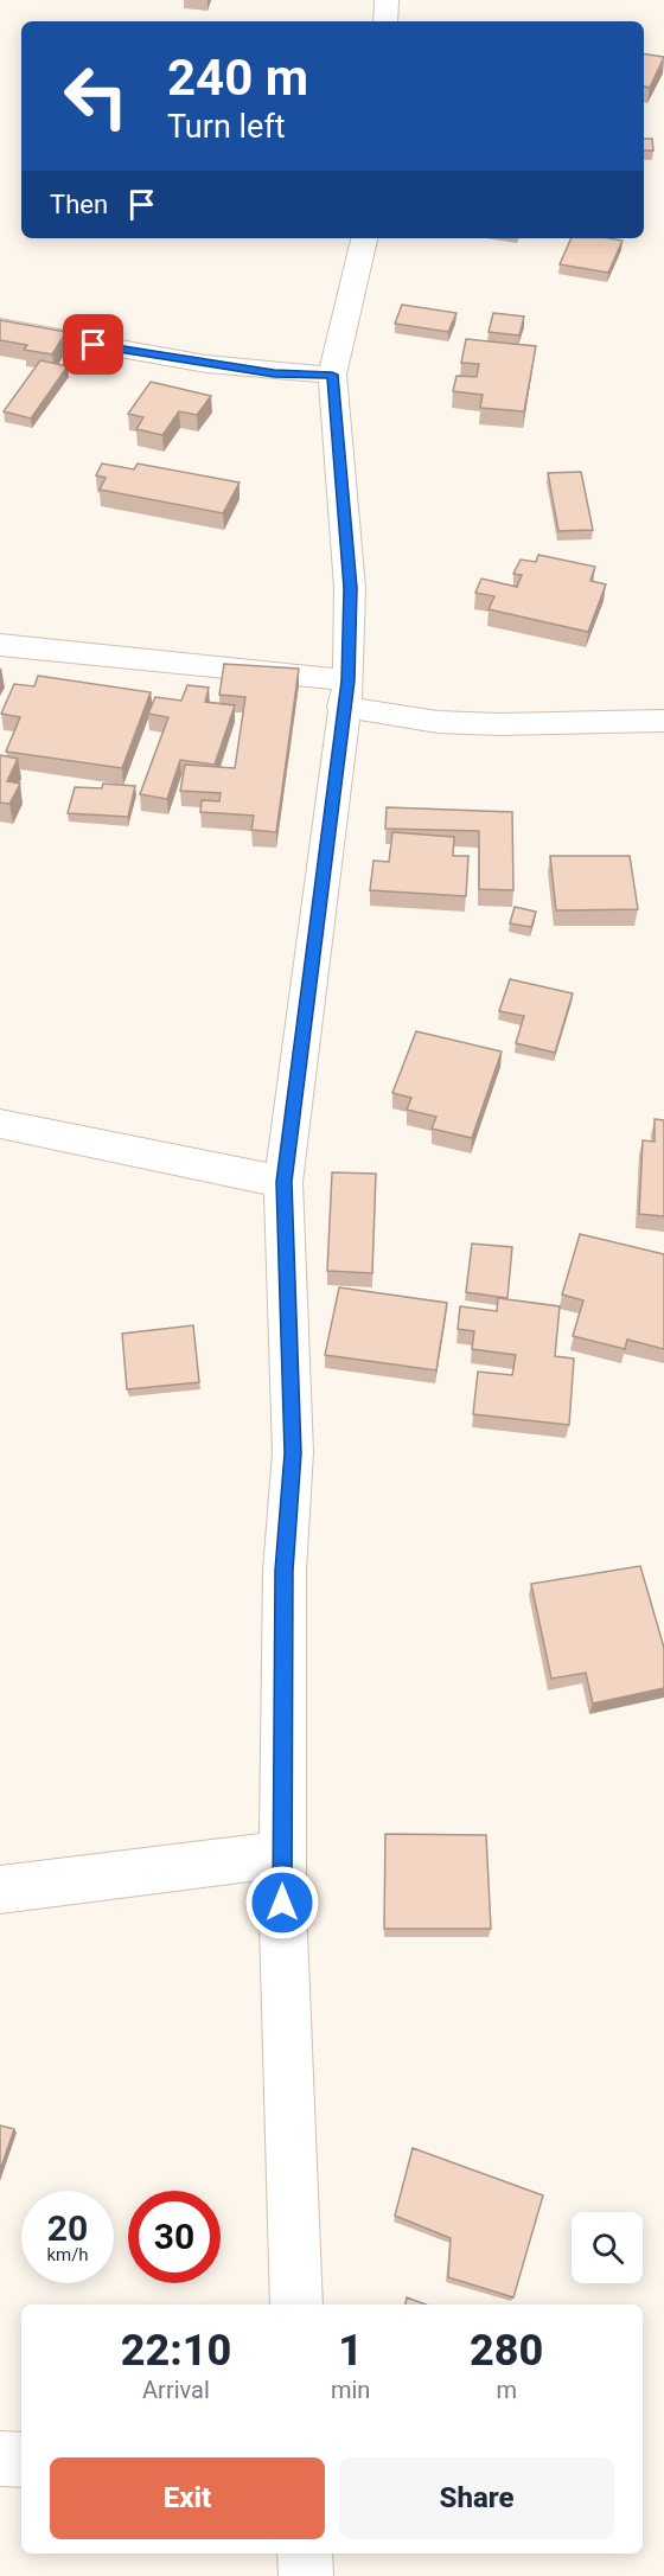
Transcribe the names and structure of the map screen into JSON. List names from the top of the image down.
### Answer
{
  "page": {
    "turn": ["240 m", "Turn left"],
    "then": "Then",
    "speed": "20 km/h",
    "limit": "30",
    "eta": [
      "22:10",
      "Arrival",
      "1",
      "min",
      "280",
      "m"
    ],
    "buttons": ["Exit", "Share"]
  }
}
